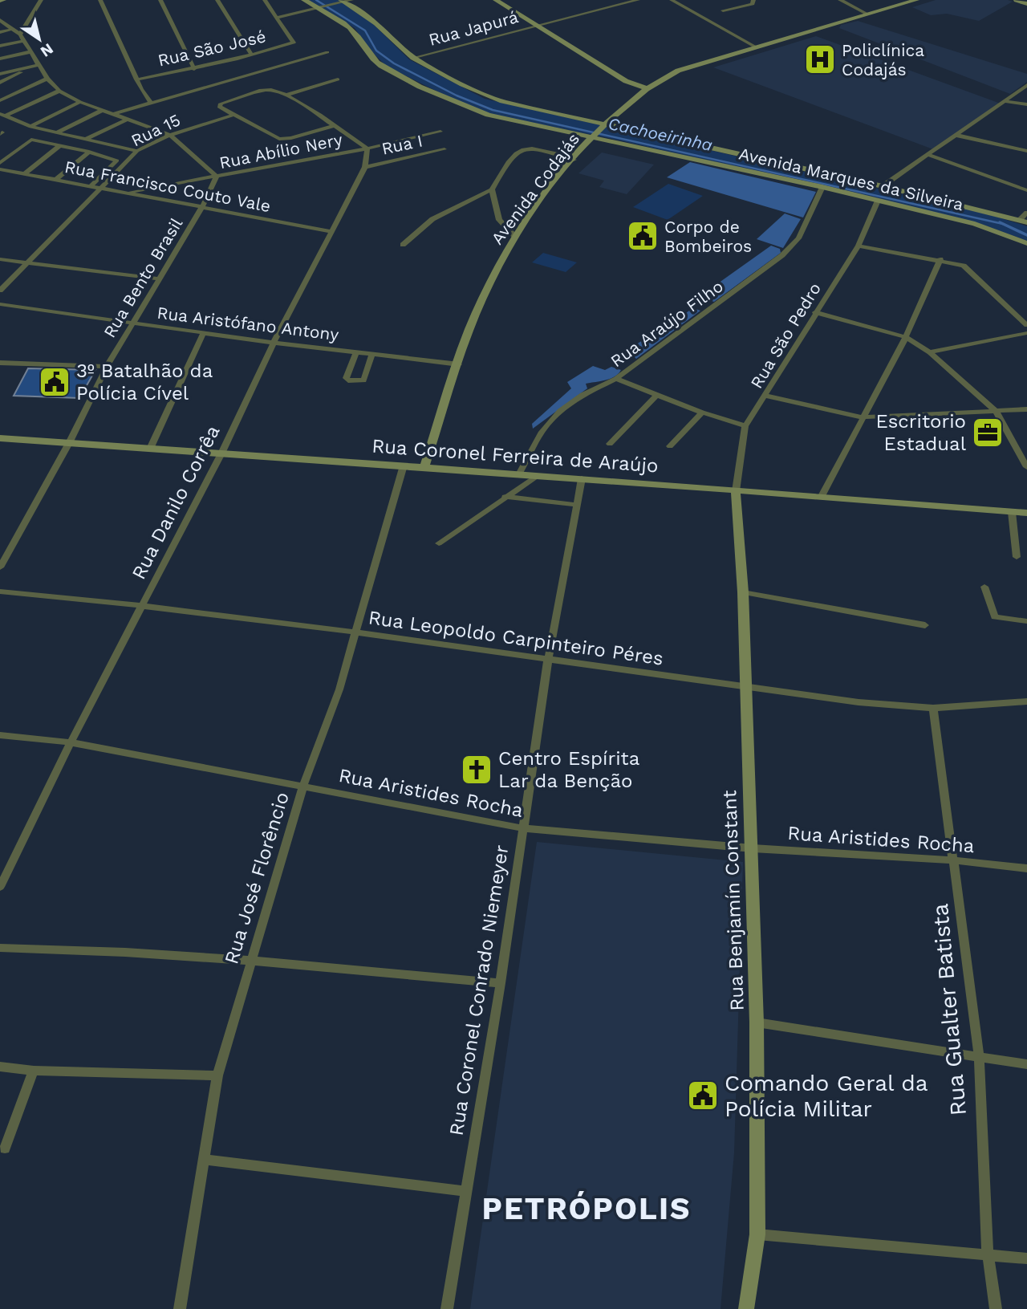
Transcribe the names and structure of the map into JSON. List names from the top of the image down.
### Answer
{
  "streets": {
    "street": [
      "Rua Japurá",
      "Rua São José",
      "Rua 15",
      "Rua I",
      "Rua Abílio Nery",
      "Avenida Marques da Silveira",
      "Rua Francisco Couto Vale",
      "Avenida Codajás",
      "Rua Bento Brasil",
      "Rua Aristófano Antony",
      "Rua Araújo Filho",
      "Rua São Pedro",
      "Rua Coronel Ferreira de Araújo",
      "Rua Danilo Corrêa",
      "Rua Leopoldo Carpinteiro Péres",
      "Rua Aristides Rocha",
      "Rua José Florêncio",
      "Rua Benjamín Constant",
      "Rua Coronel Conrado Niemeyer",
      "Rua Gualter Batista"
    ]
  },
  "crossings": [
    ["Rua Japurá", "Avenida Marques da Silveira"],
    ["Rua 15", "Rua Francisco Couto Vale"],
    ["Rua I", "Rua Danilo Corrêa"],
    ["Rua Abílio Nery", "Rua Francisco Couto Vale"],
    ["Rua Abílio Nery", "Rua Bento Brasil"],
    ["Rua Abílio Nery", "Rua Danilo Corrêa"],
    ["Avenida Marques da Silveira", "Avenida Codajás"],
    ["Avenida Marques da Silveira", "Rua Araújo Filho"],
    ["Avenida Marques da Silveira", "Rua São Pedro"],
    ["Rua Francisco Couto Vale", "Rua Bento Brasil"],
    ["Rua Francisco Couto Vale", "Rua Danilo Corrêa"],
    ["Avenida Codajás", "Rua Aristófano Antony"],
    ["Avenida Codajás", "Rua Coronel Ferreira de Araújo"],
    ["Rua Bento Brasil", "Rua Aristófano Antony"],
    ["Rua Bento Brasil", "Rua Coronel Ferreira de Araújo"],
    ["Rua Aristófano Antony", "Rua Danilo Corrêa"],
    ["Rua Araújo Filho", "Rua Coronel Ferreira de Araújo"],
    ["Rua São Pedro", "Rua Coronel Ferreira de Araújo"],
    ["Rua São Pedro", "Rua Benjamín Constant"],
    ["Rua Coronel Ferreira de Araújo", "Rua Danilo Corrêa"],
    ["Rua Coronel Ferreira de Araújo", "Rua José Florêncio"],
    ["Rua Coronel Ferreira de Araújo", "Rua Benjamín Constant"],
    ["Rua Coronel Ferreira de Araújo", "Rua Coronel Conrado Niemeyer"],
    ["Rua Danilo Corrêa", "Rua Leopoldo Carpinteiro Péres"],
    ["Rua Danilo Corrêa", "Rua Aristides Rocha"],
    ["Rua Leopoldo Carpinteiro Péres", "Rua José Florêncio"],
    ["Rua Leopoldo Carpinteiro Péres", "Rua Benjamín Constant"],
    ["Rua Leopoldo Carpinteiro Péres", "Rua Coronel Conrado Niemeyer"],
    ["Rua Leopoldo Carpinteiro Péres", "Rua Gualter Batista"],
    ["Rua Aristides Rocha", "Rua José Florêncio"],
    ["Rua Aristides Rocha", "Rua Benjamín Constant"],
    ["Rua Aristides Rocha", "Rua Coronel Conrado Niemeyer"],
    ["Rua Aristides Rocha", "Rua Gualter Batista"]
  ],
  "districts": ["PETRÓPOLIS"],
  "water": ["Cachoeirinha"],
  "places": {
    "hospital": ["Policlínica Codajás"],
    "public building": ["Corpo de Bombeiros", "3º Batalhão da Polícia Cível", "Comando Geral da Polícia Militar"],
    "office": ["Escritorio Estadual"],
    "church": ["Centro Espírita Lar da Benção"]
  },
  "north": "bottom right"
}
